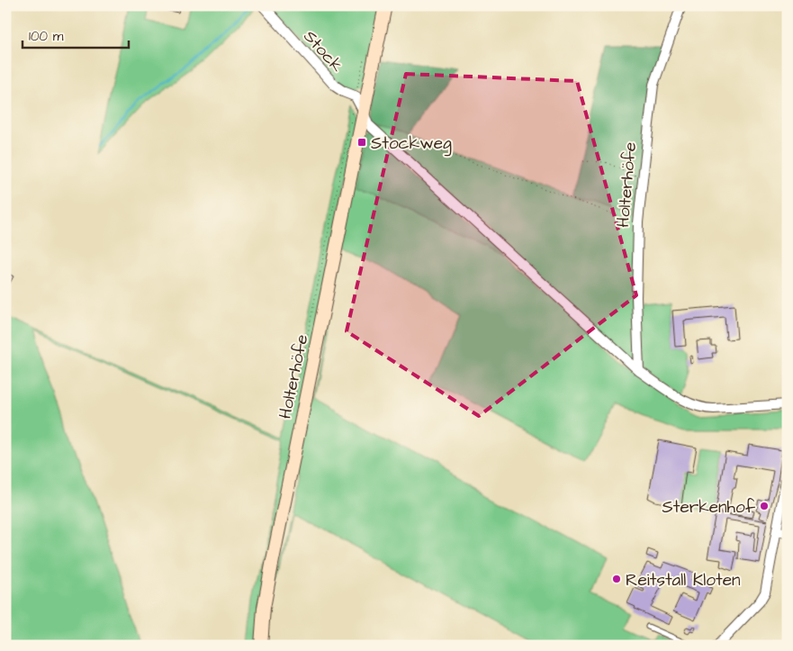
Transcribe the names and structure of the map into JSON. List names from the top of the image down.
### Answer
{
  "streets": {
    "main road": ["Holterhöfe"],
    "street": ["Stock"]
  },
  "crossings": [
    ["Stock", "Holterhöfe"]
  ],
  "places": {
    "transit": ["Stockweg"],
    "other": ["Sterkenhof", "Reitstall Kloten"]
  },
  "scale_bar": "100 m"
}
